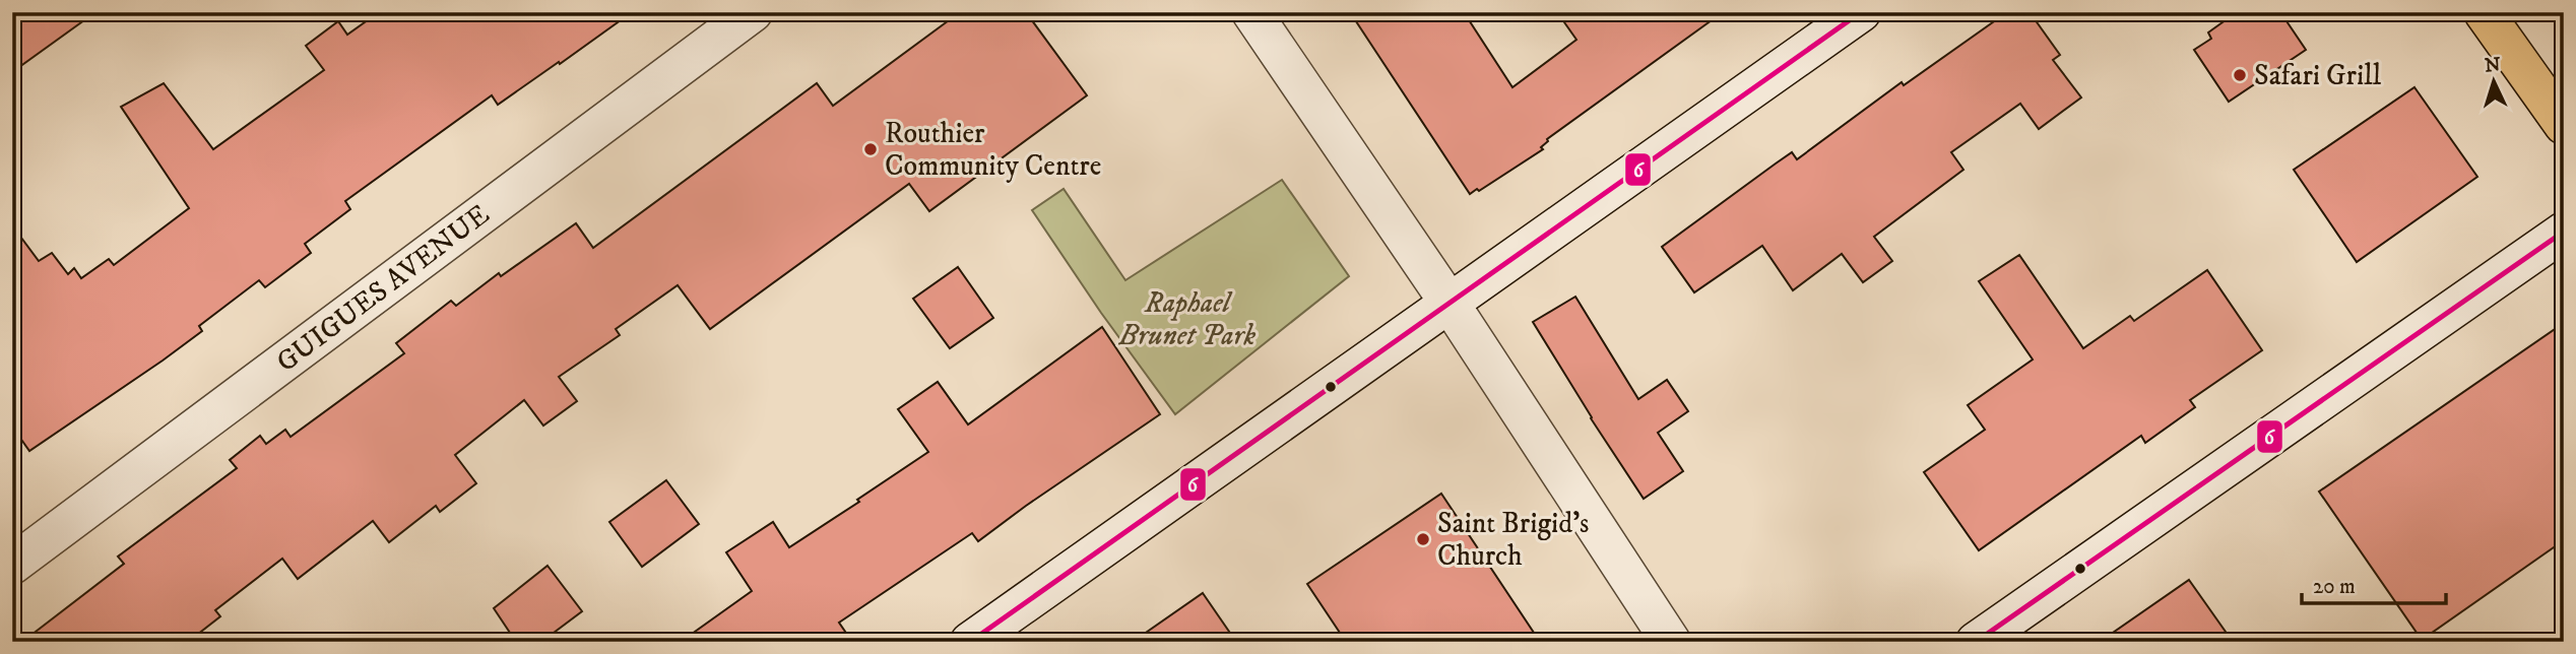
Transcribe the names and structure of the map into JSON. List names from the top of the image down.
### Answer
{
  "streets": {
    "main road": ["GUIGUES AVENUE"]
  },
  "parks": ["Raphael Brunet Park"],
  "places": ["Safari Grill", "Routhier Community Centre", "Saint Brigid's Church"],
  "lines": ["transit line 6"],
  "scale_bar": "20 m",
  "north": "top"
}
